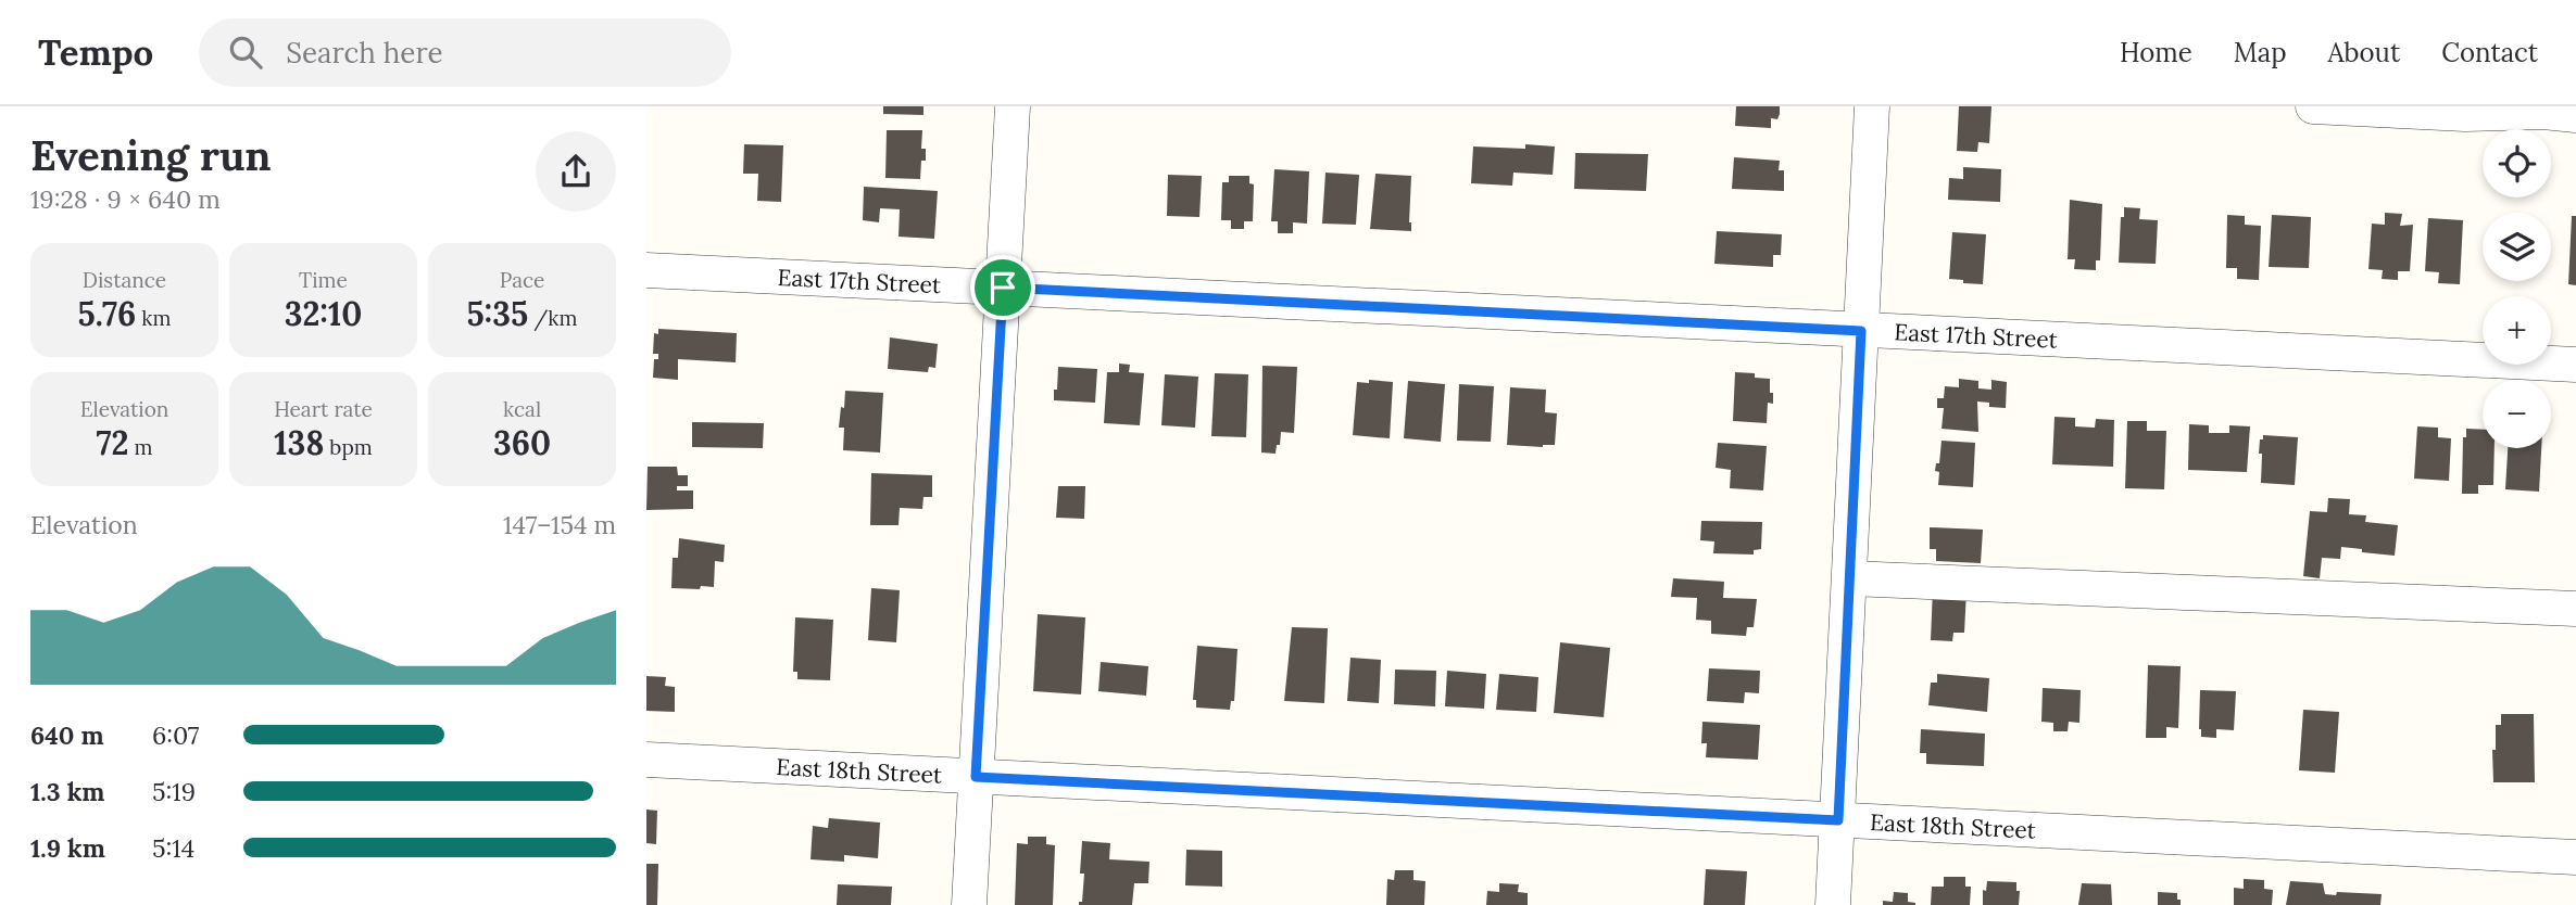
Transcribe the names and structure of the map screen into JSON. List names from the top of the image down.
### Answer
{
  "streets": {
    "street": ["East 17th Street", "East 18th Street"]
  },
  "page": {
    "header": "Tempo",
    "search": "Search here",
    "nav": [
      "Home",
      "Map",
      "About",
      "Contact"
    ],
    "heading": ["Evening run", "19:28 · 9 × 640 m"],
    "map_buttons": ["+", "−"],
    "stats": [
      ["Distance", "5.76 km"],
      ["Time", "32:10"],
      ["Pace", "5:35 /km"],
      ["Elevation", "72 m"],
      ["Heart rate", "138 bpm"],
      ["kcal", "360"]
    ],
    "chart": ["Elevation", "147–154 m"],
    "list": [
      {
        "name": "640 m",
        "note": "6:07"
      },
      {
        "name": "1.3 km",
        "note": "5:19"
      },
      {
        "name": "1.9 km",
        "note": "5:14"
      }
    ]
  }
}
